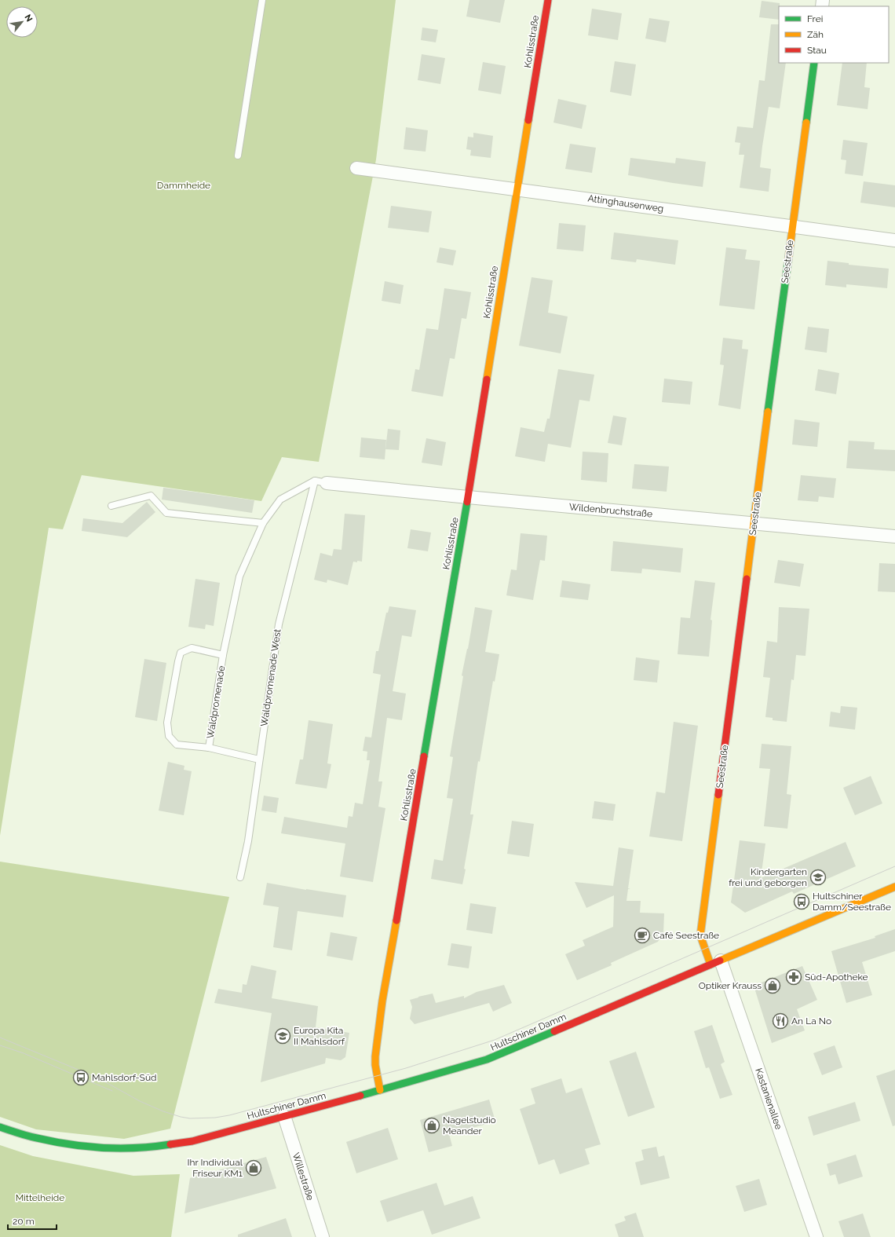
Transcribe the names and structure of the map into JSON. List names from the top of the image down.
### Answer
{
  "streets": {
    "street": [
      "Kohlisstraße",
      "Attinghausenweg",
      "Seestraße",
      "Wildenbruchstraße",
      "Hultschiner Damm",
      "Kastanienallee",
      "Willestraße"
    ],
    "lane": ["Waldpromenade West", "Waldpromenade"]
  },
  "crossings": [
    ["Kohlisstraße", "Attinghausenweg"],
    ["Kohlisstraße", "Wildenbruchstraße"],
    ["Kohlisstraße", "Hultschiner Damm"],
    ["Attinghausenweg", "Seestraße"],
    ["Seestraße", "Wildenbruchstraße"],
    ["Seestraße", "Hultschiner Damm"],
    ["Seestraße", "Kastanienallee"],
    ["Wildenbruchstraße", "Waldpromenade West"],
    ["Wildenbruchstraße", "Waldpromenade"],
    ["Waldpromenade West", "Waldpromenade"],
    ["Hultschiner Damm", "Kastanienallee"],
    ["Hultschiner Damm", "Willestraße"]
  ],
  "parks": ["Dammheide", "Mittelheide"],
  "places": {
    "school or university": ["Kindergarten frei und geborgen", "Europa Kita II Mahlsdorf"],
    "bus stop": ["Hultschiner Damm/Seestraße", "Mahlsdorf-Süd"],
    "cafe": ["Café Seestraße"],
    "pharmacy": ["Süd-Apotheke"],
    "shop": ["Optiker Krauss", "Nagelstudio Meander", "Ihr Individual Friseur KM1"],
    "restaurant": ["An La No"]
  },
  "legend": ["Frei", "Zäh", "Stau"],
  "scale_bar": "20 m",
  "north": "top right"
}
